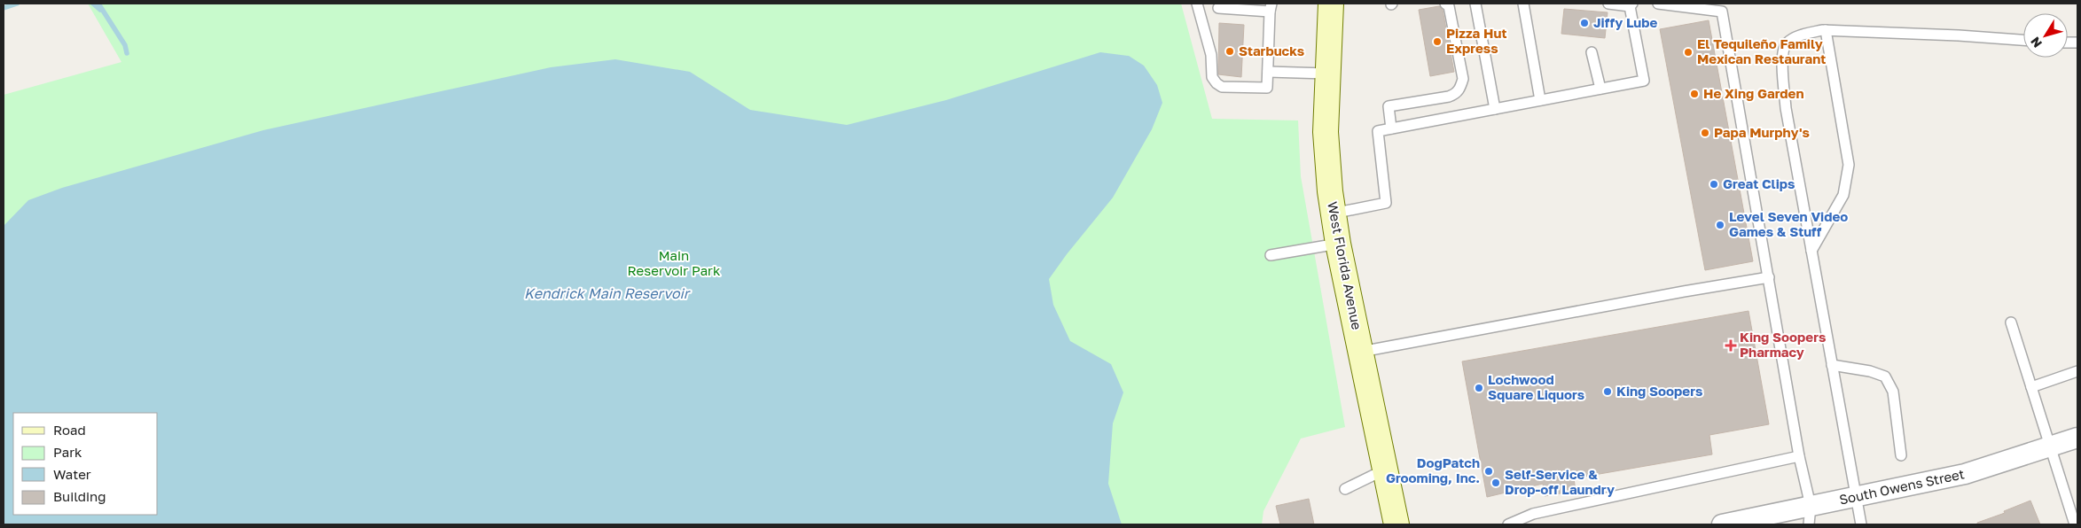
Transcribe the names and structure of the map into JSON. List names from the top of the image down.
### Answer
{
  "streets": {
    "street": ["West Florida Avenue", "South Owens Street"]
  },
  "water": ["Kendrick Main Reservoir"],
  "parks": ["Main Reservoir Park"],
  "places": {
    "other": [
      "Jiffy Lube",
      "Pizza Hut Express",
      "Starbucks",
      "El Tequileño Family Mexican Restaurant",
      "He Xing Garden",
      "Papa Murphy's",
      "Great Clips",
      "Level Seven Video Games & Stuff",
      "Lochwood Square Liquors",
      "King Soopers",
      "DogPatch Grooming, Inc.",
      "Self-Service & Drop-off Laundry"
    ],
    "health": ["King Soopers Pharmacy"]
  },
  "legend": [
    "Road",
    "Park",
    "Water",
    "Building"
  ],
  "north": "bottom left"
}
